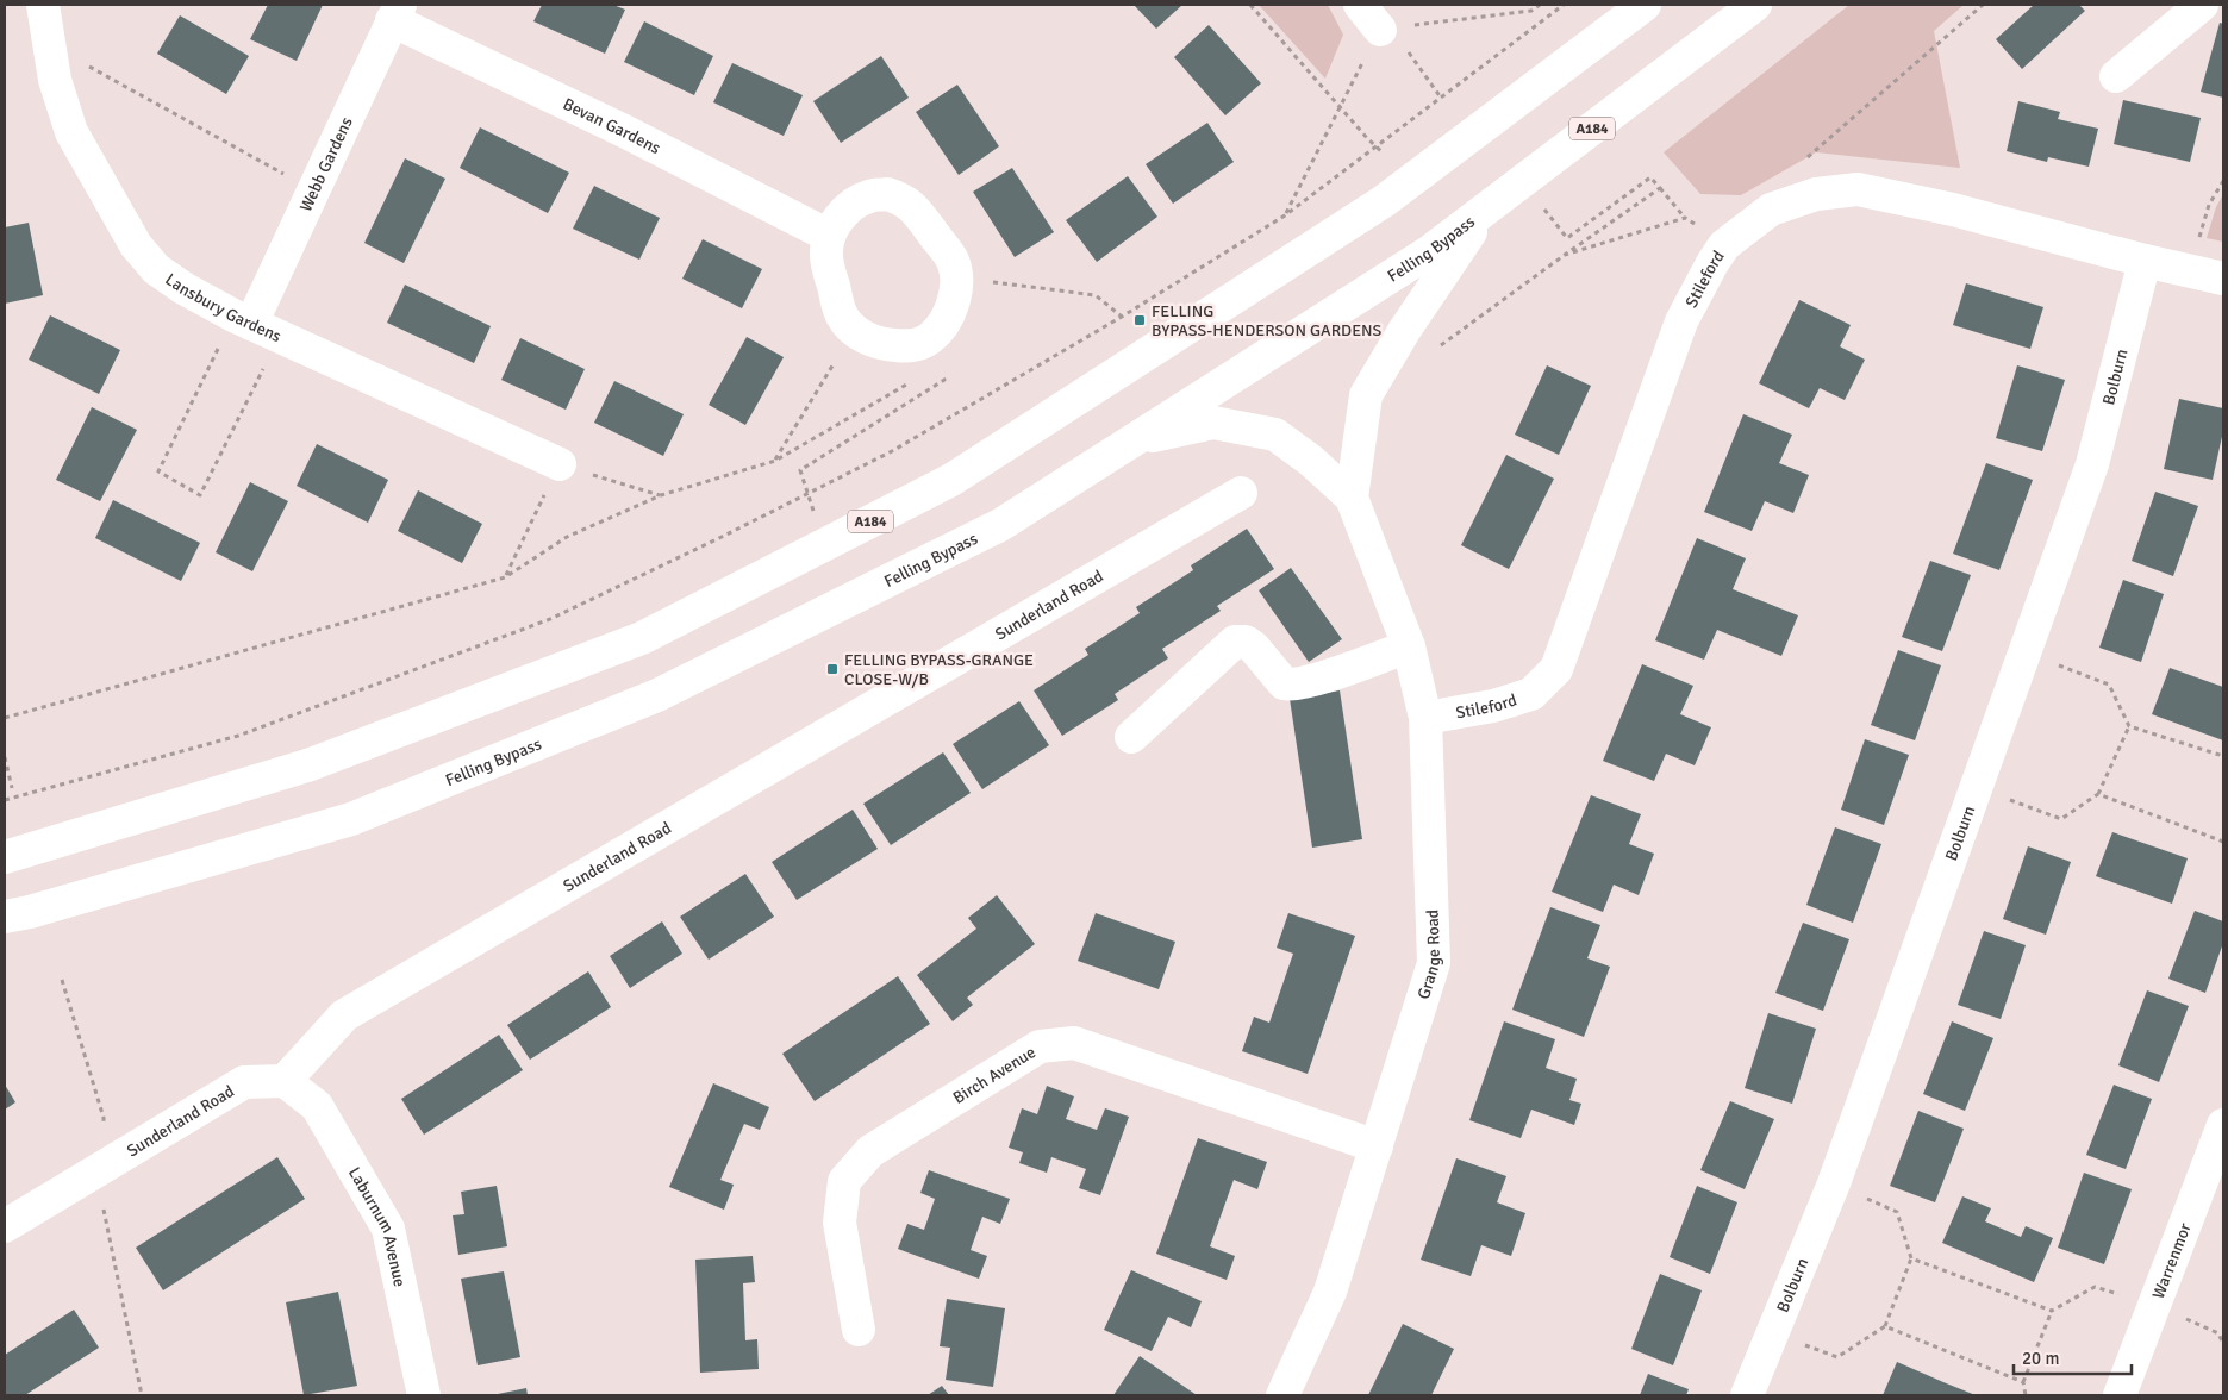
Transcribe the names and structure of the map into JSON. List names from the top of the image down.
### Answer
{
  "streets": {
    "main road": [
      "Bevan Gardens",
      "A184",
      "Webb Gardens",
      "Felling Bypass",
      "Stileford",
      "Lansbury Gardens",
      "Bolburn",
      "Sunderland Road",
      "Grange Road",
      "Birch Avenue",
      "Laburnum Avenue",
      "Warrenmor"
    ]
  },
  "crossings": [
    ["Bevan Gardens", "Webb Gardens"],
    ["Webb Gardens", "Lansbury Gardens"],
    ["Stileford", "Bolburn"],
    ["Stileford", "Grange Road"],
    ["Sunderland Road", "Laburnum Avenue"],
    ["Grange Road", "Birch Avenue"]
  ],
  "places": {
    "transit": ["FELLING BYPASS-HENDERSON GARDENS", "FELLING BYPASS-GRANGE CLOSE-W/B"]
  },
  "scale_bar": "20 m"
}
